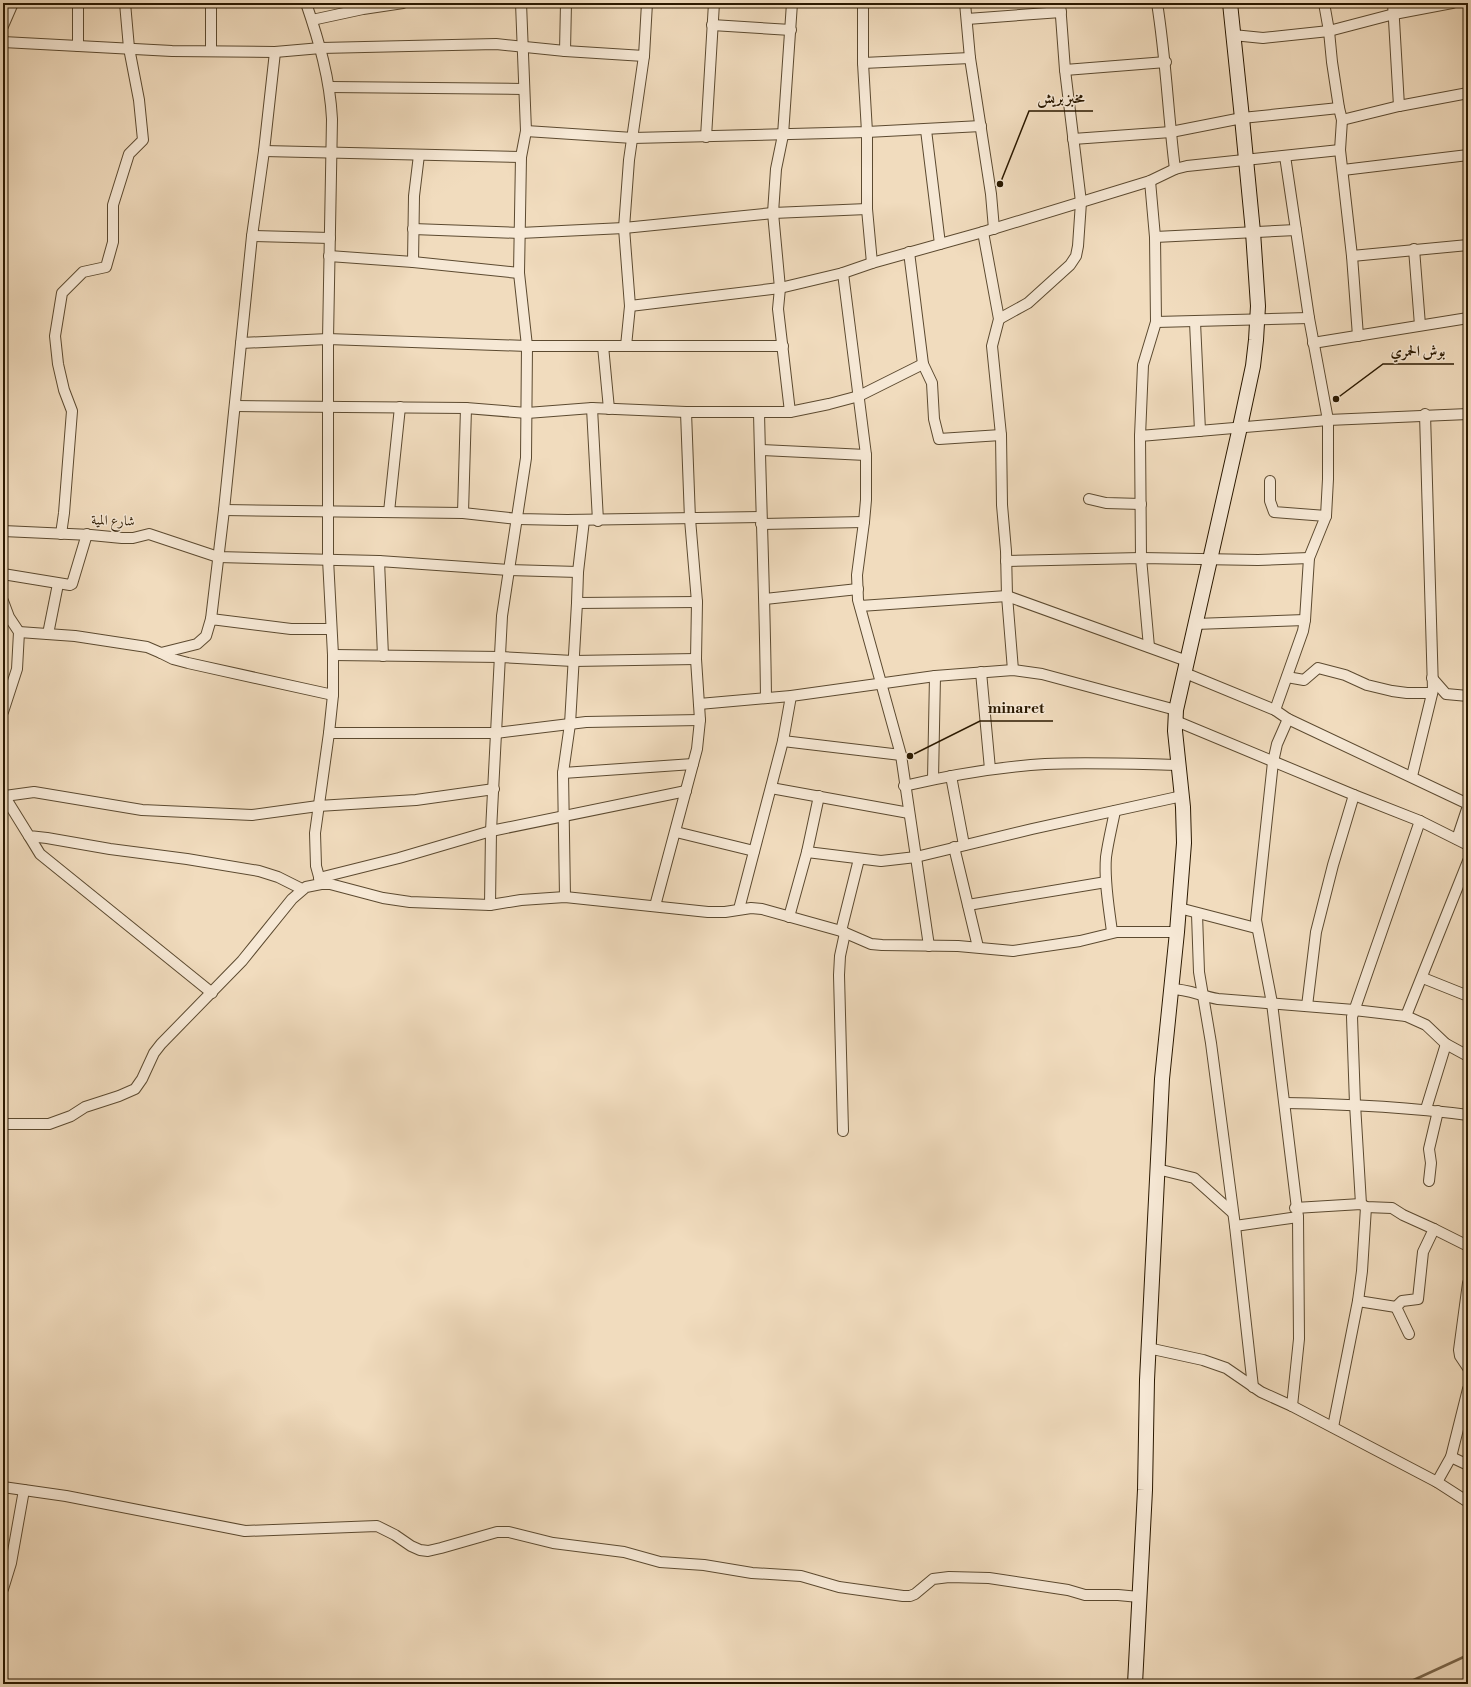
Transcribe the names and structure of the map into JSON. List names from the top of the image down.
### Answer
{
  "streets": {
    "street": ["شارع المية"]
  },
  "places": ["مخبز بريش", "بوش الحمري", "minaret"]
}
